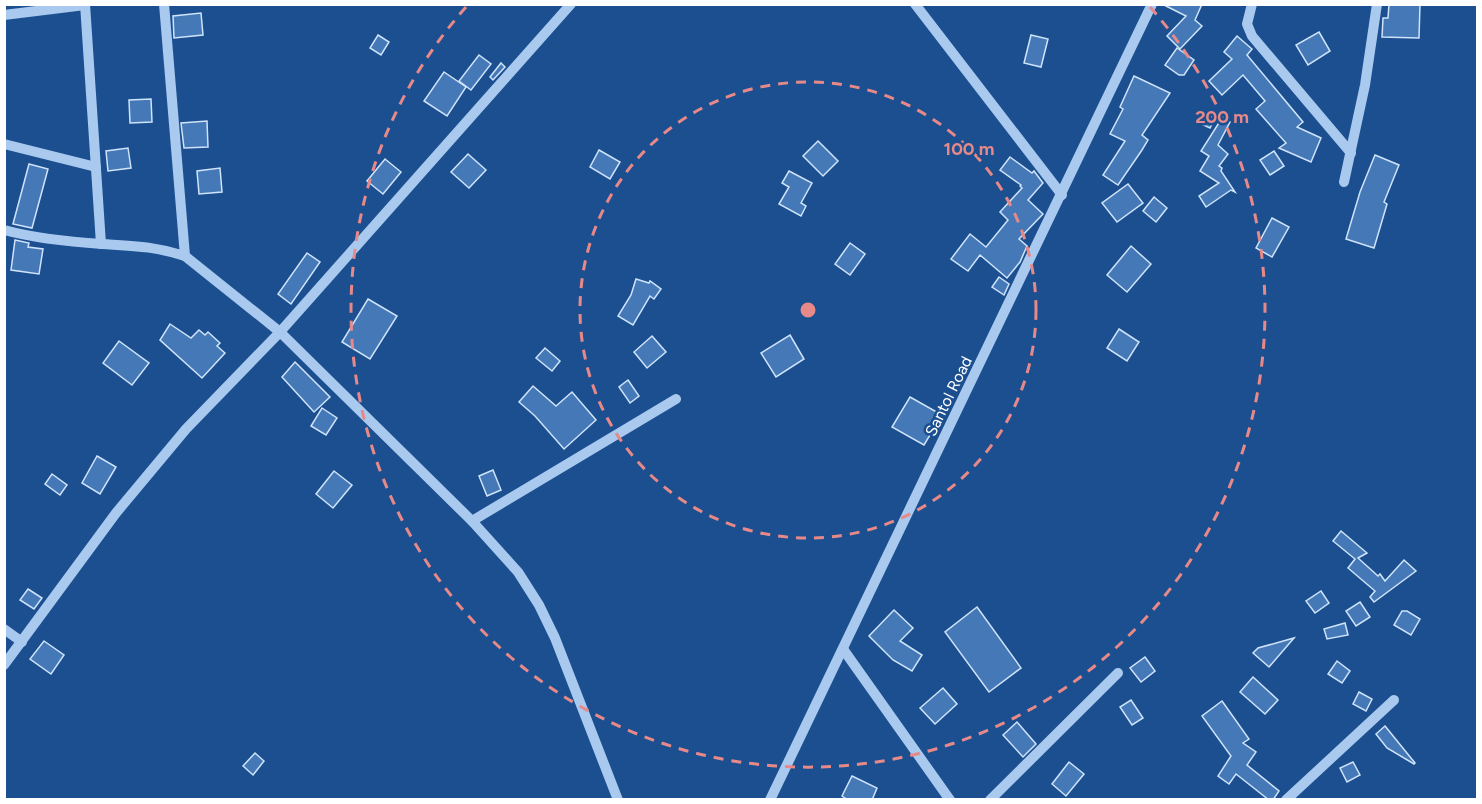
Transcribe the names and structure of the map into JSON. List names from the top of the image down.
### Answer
{
  "streets": {
    "street": ["Santol Road"]
  },
  "rings": ["200 m", "100 m"]
}
